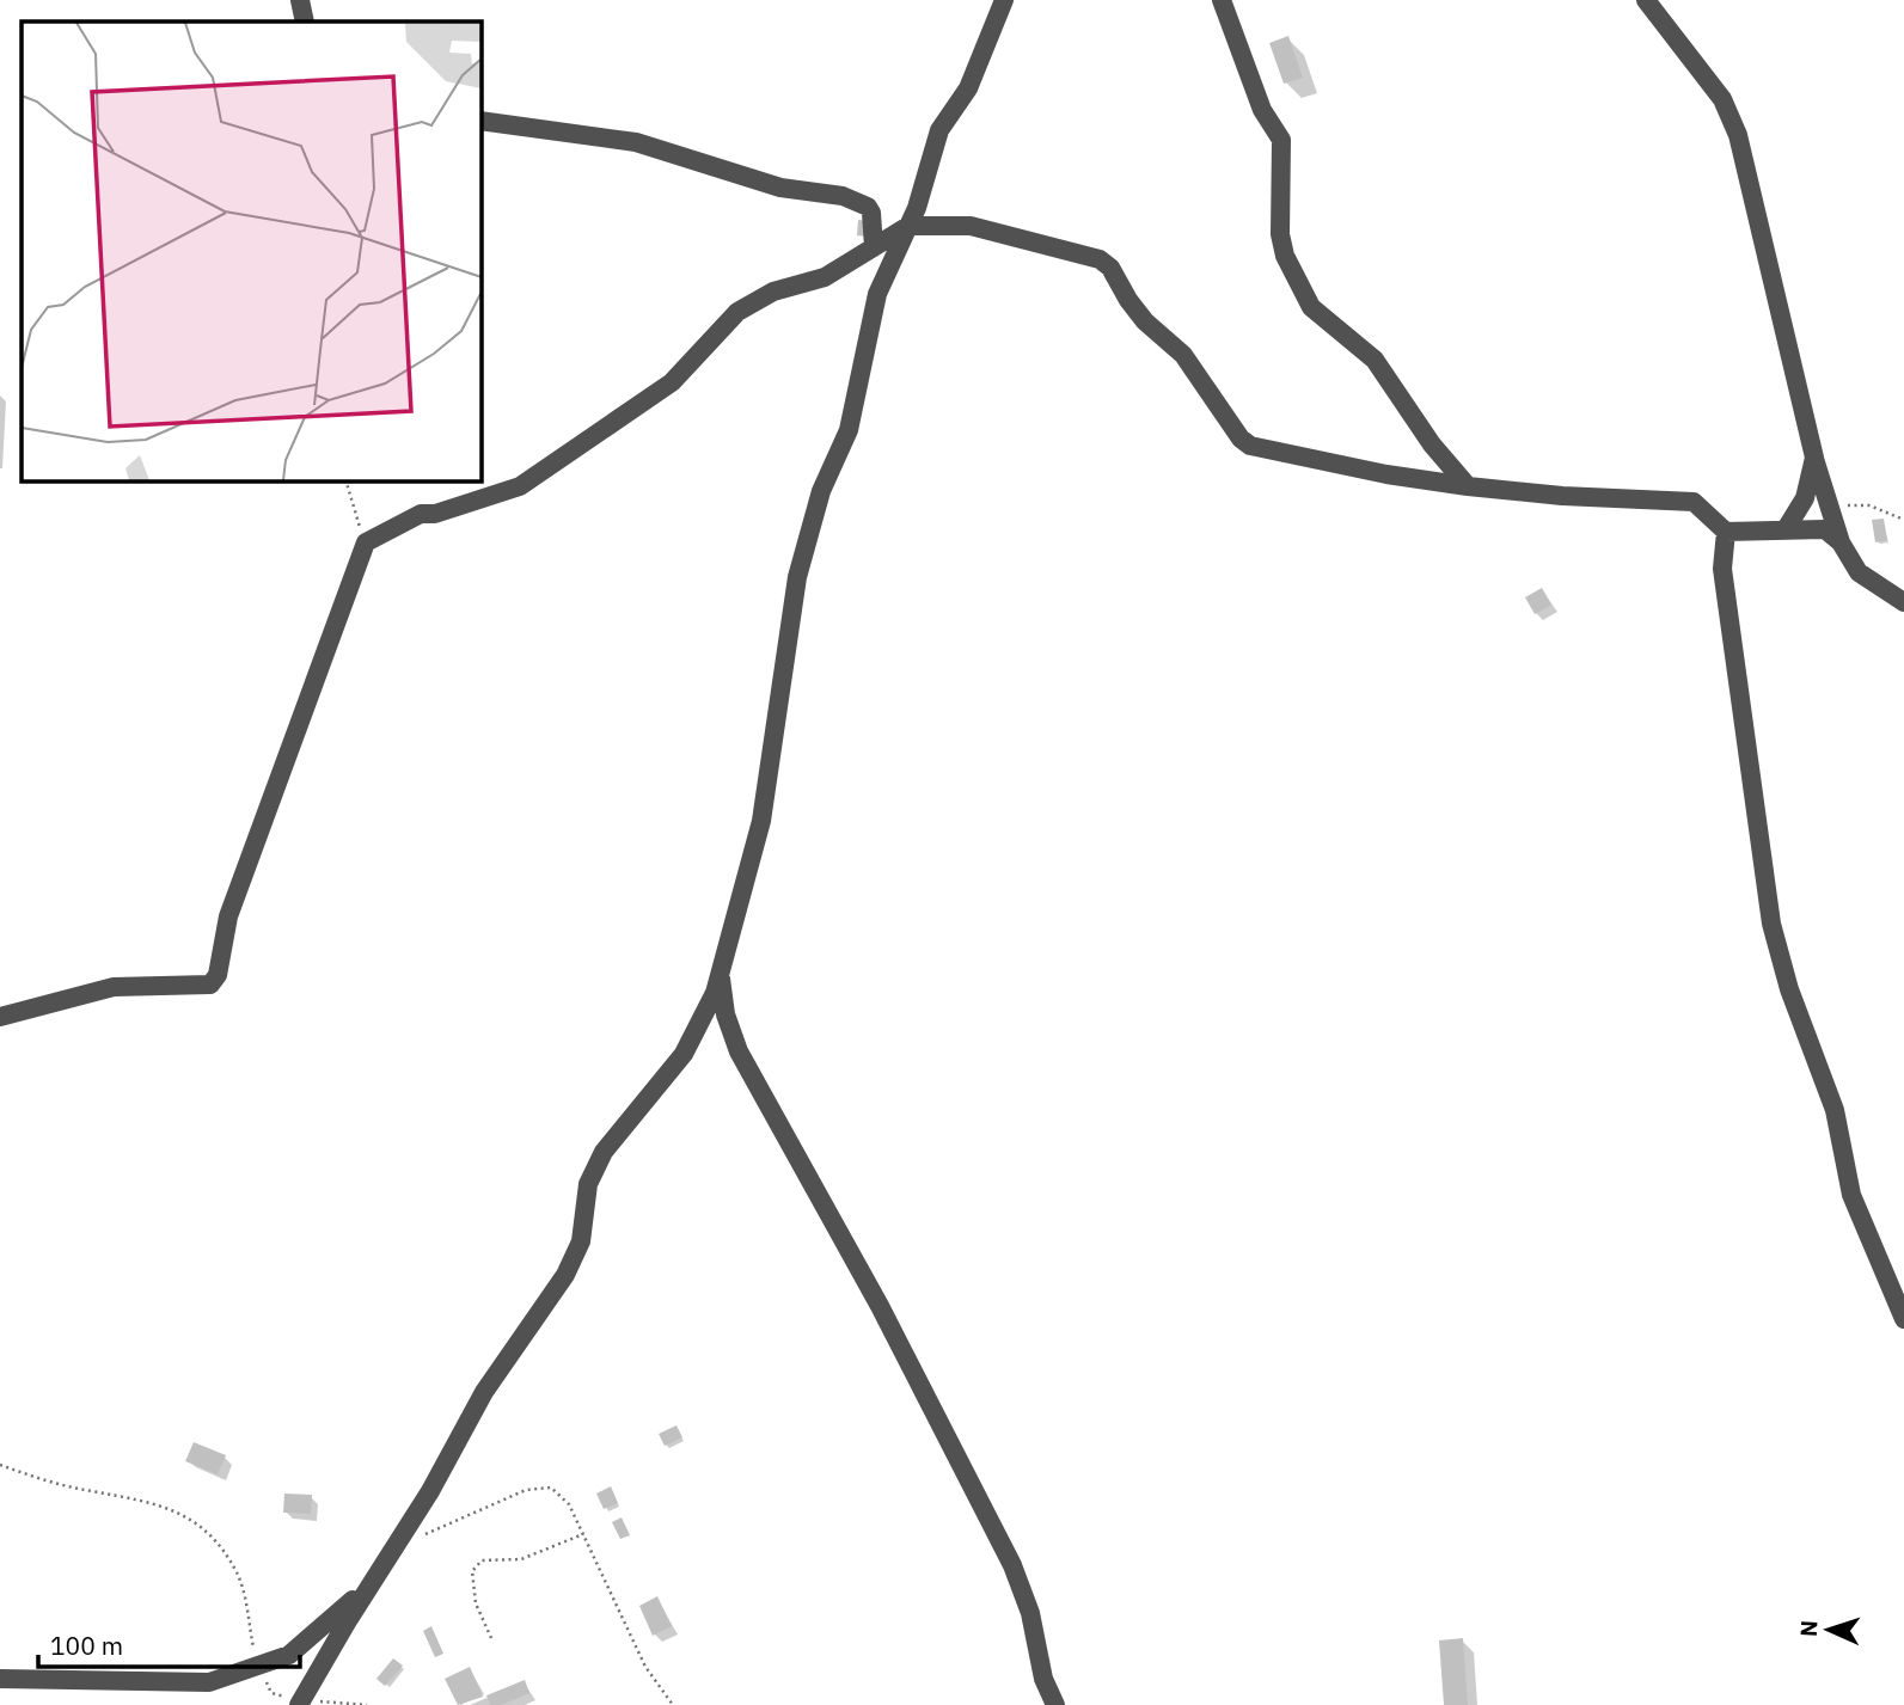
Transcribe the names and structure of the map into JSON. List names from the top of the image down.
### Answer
{
  "scale_bar": "100 m",
  "north": "left"
}
